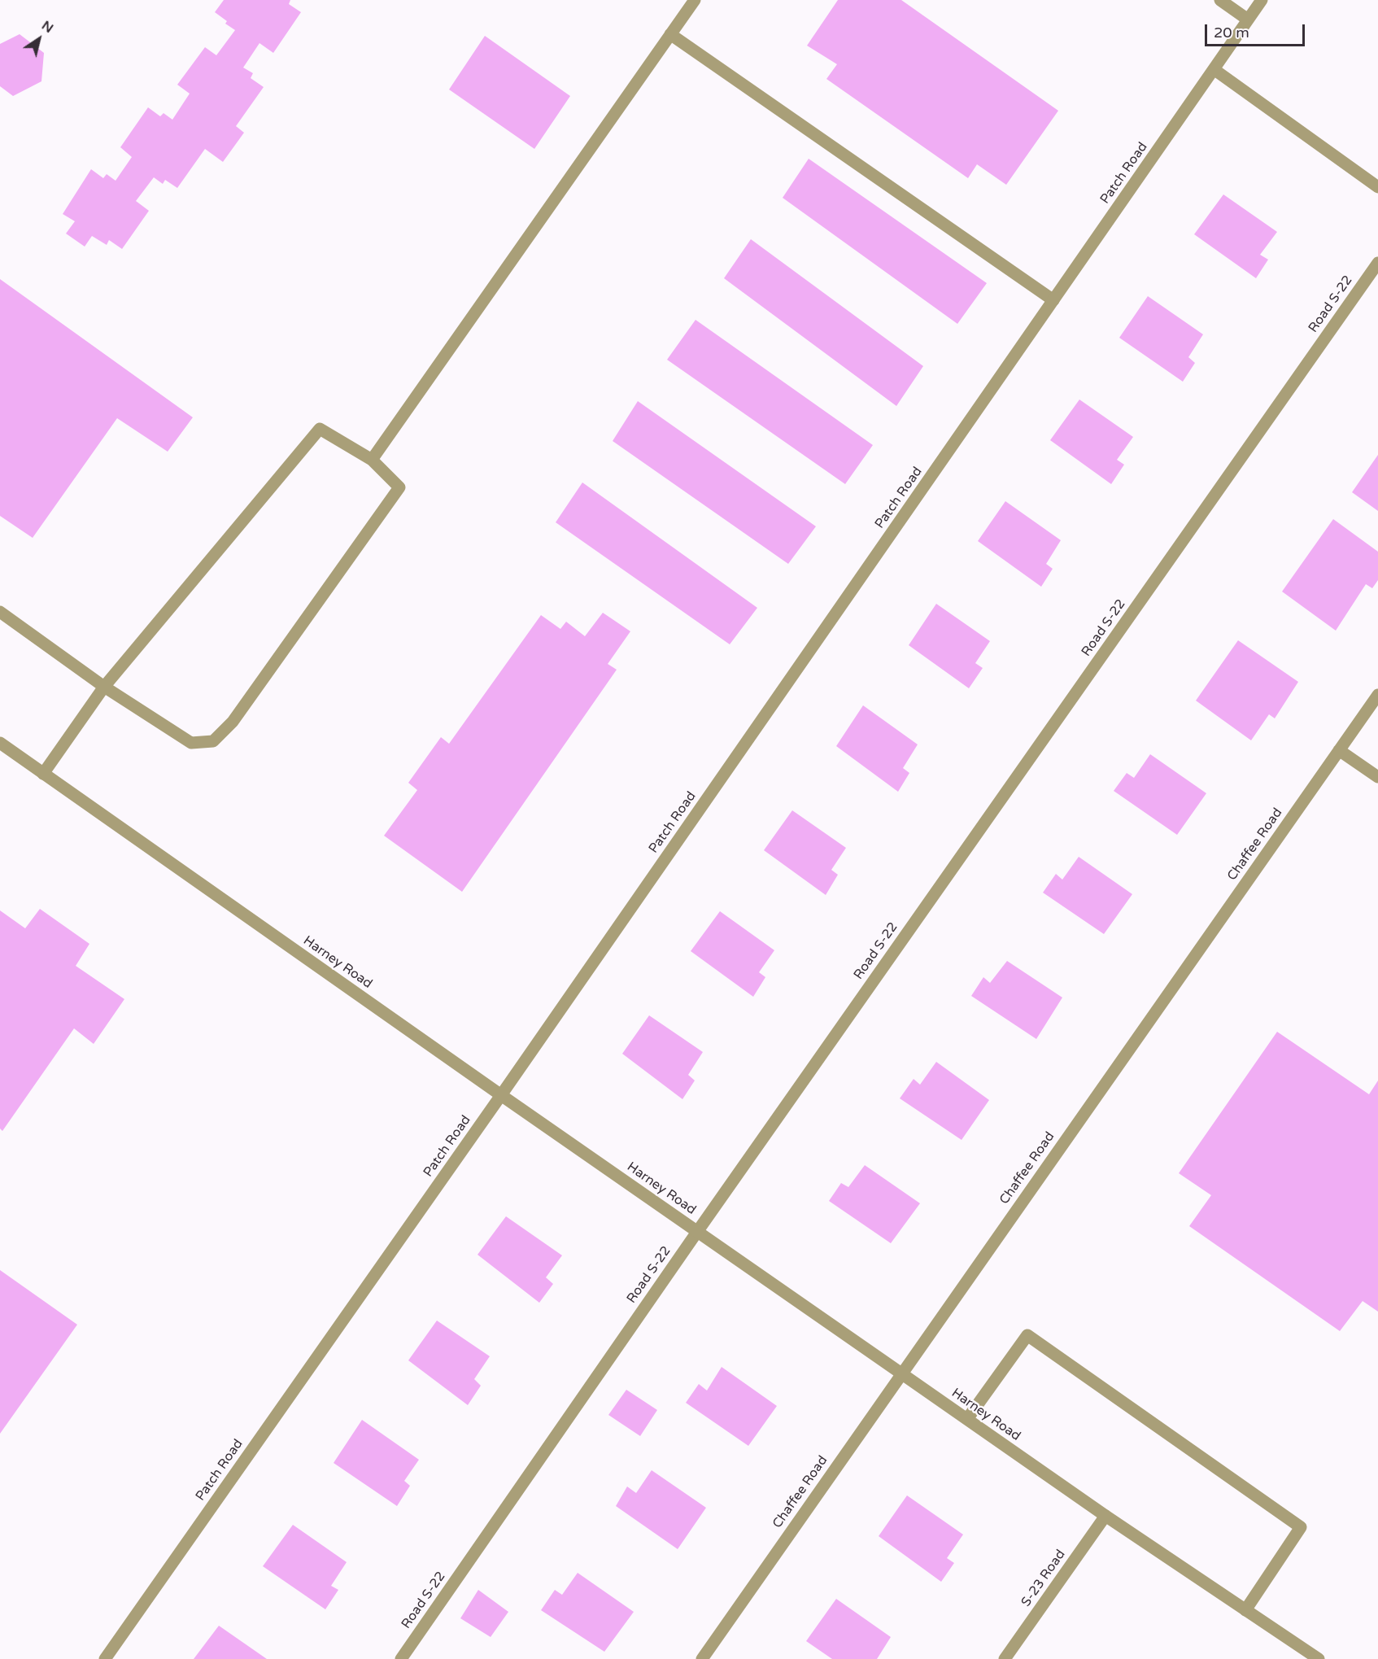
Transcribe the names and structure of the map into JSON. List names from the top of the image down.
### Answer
{
  "streets": {
    "street": [
      "Patch Road",
      "Road S-22",
      "Chaffee Road",
      "Harney Road",
      "S-23 Road"
    ]
  },
  "crossings": [
    ["Patch Road", "Harney Road"],
    ["Road S-22", "Harney Road"],
    ["Chaffee Road", "Harney Road"],
    ["Harney Road", "S-23 Road"]
  ],
  "scale_bar": "20 m",
  "north": "top right"
}
